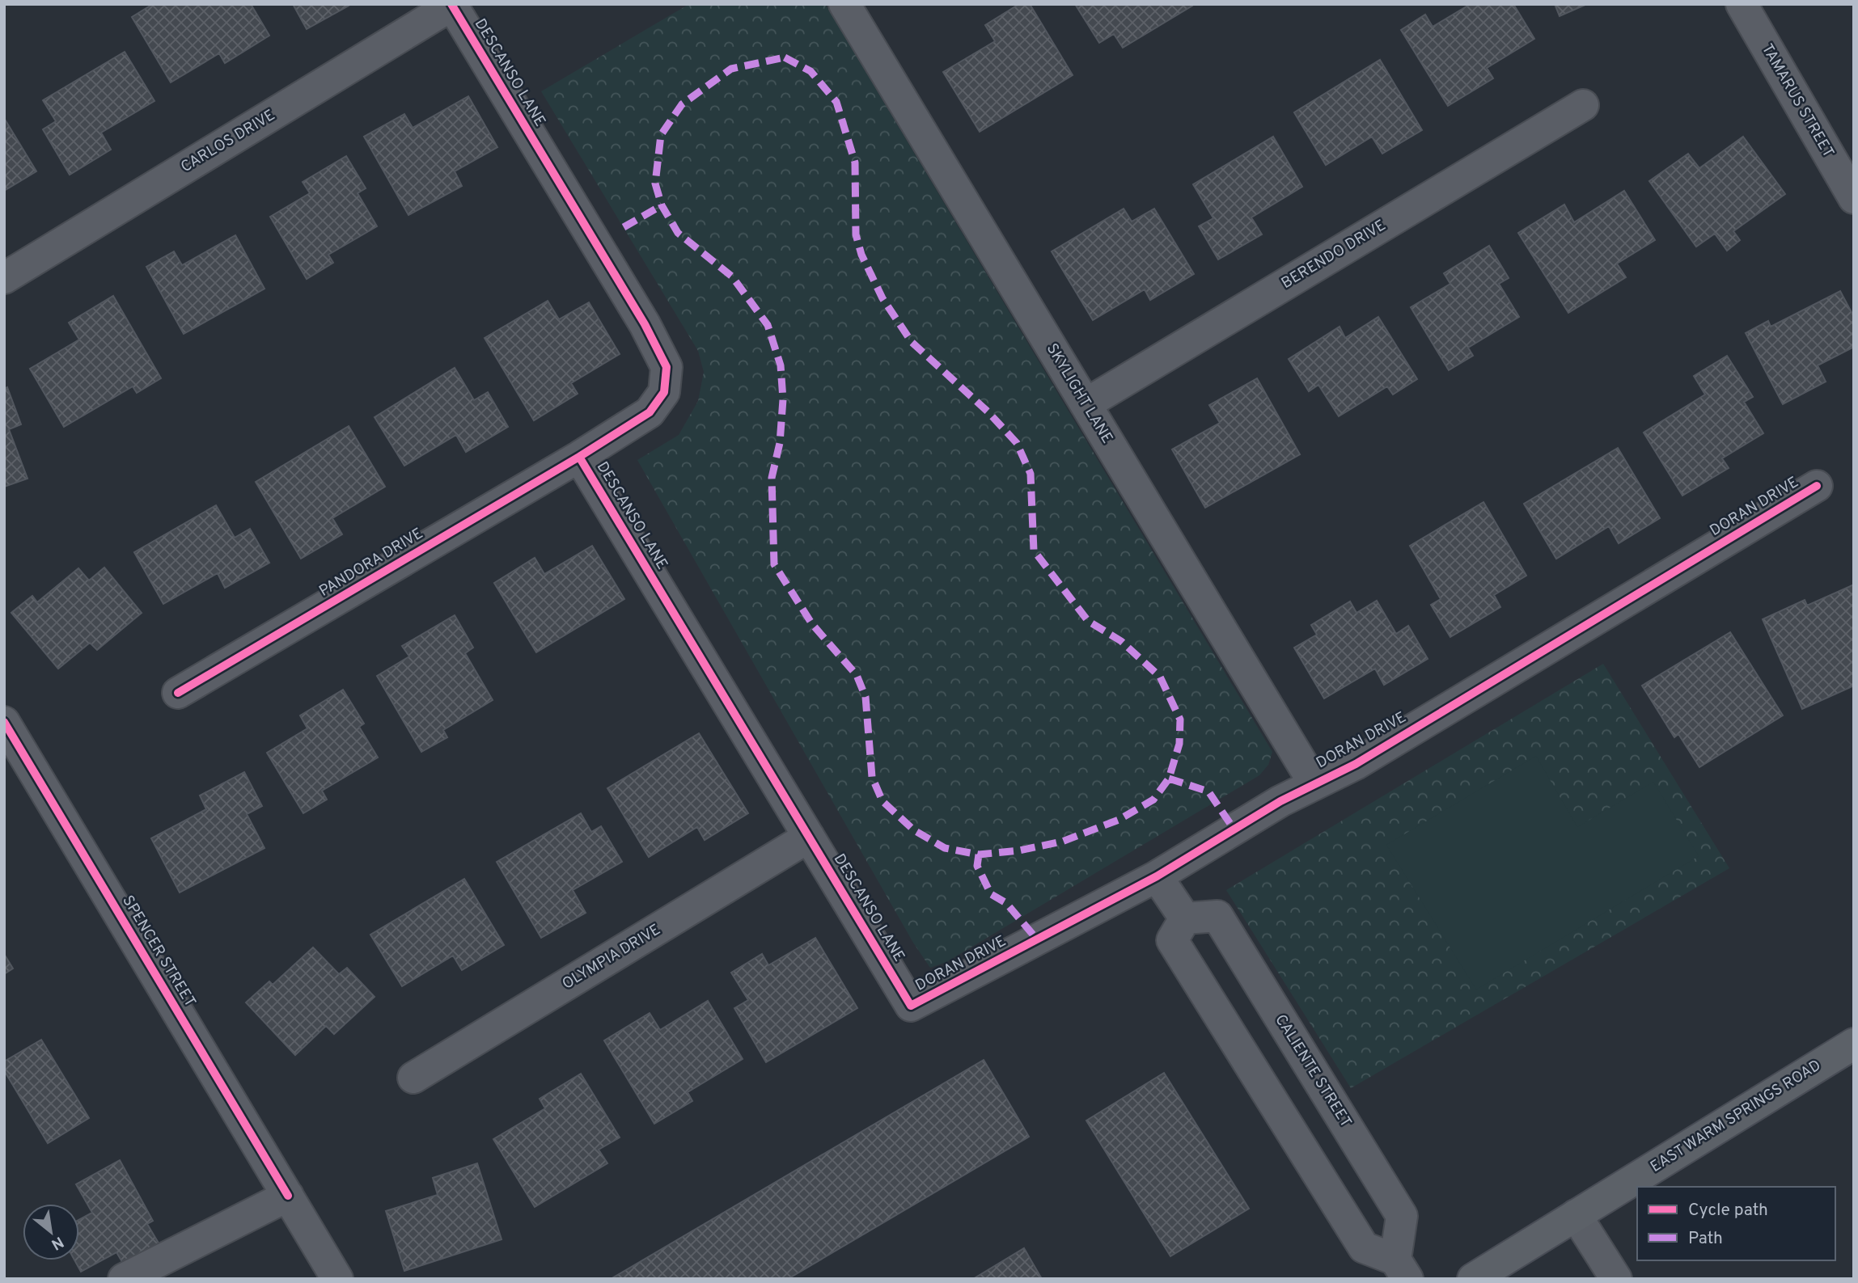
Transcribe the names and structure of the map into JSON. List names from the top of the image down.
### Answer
{
  "streets": {
    "main road": ["EAST WARM SPRINGS ROAD"],
    "street": [
      "DESCANSO LANE",
      "TAMARUS STREET",
      "CARLOS DRIVE",
      "BERENDO DRIVE",
      "SKYLIGHT LANE",
      "DORAN DRIVE",
      "PANDORA DRIVE",
      "SPENCER STREET",
      "OLYMPIA DRIVE",
      "CALIENTE STREET"
    ]
  },
  "crossings": [
    ["DESCANSO LANE", "CARLOS DRIVE"],
    ["DESCANSO LANE", "DORAN DRIVE"],
    ["DESCANSO LANE", "PANDORA DRIVE"],
    ["DESCANSO LANE", "OLYMPIA DRIVE"],
    ["BERENDO DRIVE", "SKYLIGHT LANE"],
    ["SKYLIGHT LANE", "DORAN DRIVE"]
  ],
  "legend": ["Cycle path", "Path"],
  "north": "bottom right"
}
